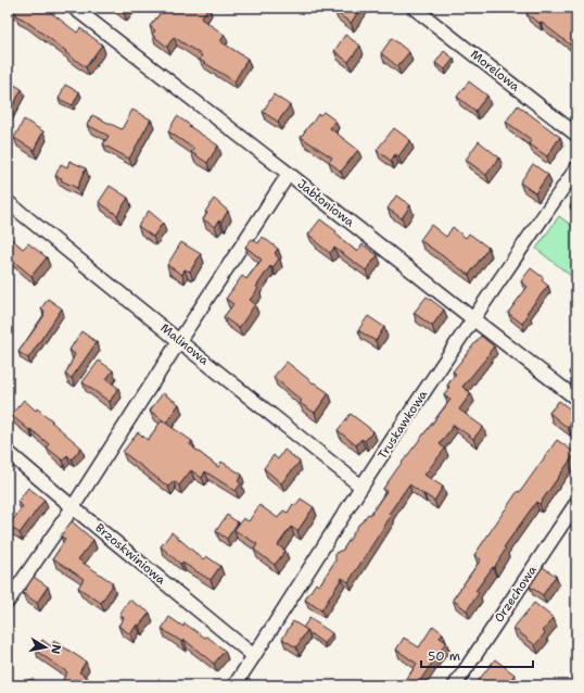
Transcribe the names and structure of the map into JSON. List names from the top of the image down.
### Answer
{
  "streets": {
    "street": [
      "Morelowa",
      "Jabłoniowa",
      "Malinowa",
      "Truskawkowa",
      "Brzoskwiniowa",
      "Orzechowa"
    ]
  },
  "crossings": [
    ["Jabłoniowa", "Truskawkowa"],
    ["Malinowa", "Truskawkowa"],
    ["Truskawkowa", "Brzoskwiniowa"]
  ],
  "scale_bar": "50 m",
  "north": "right"
}
